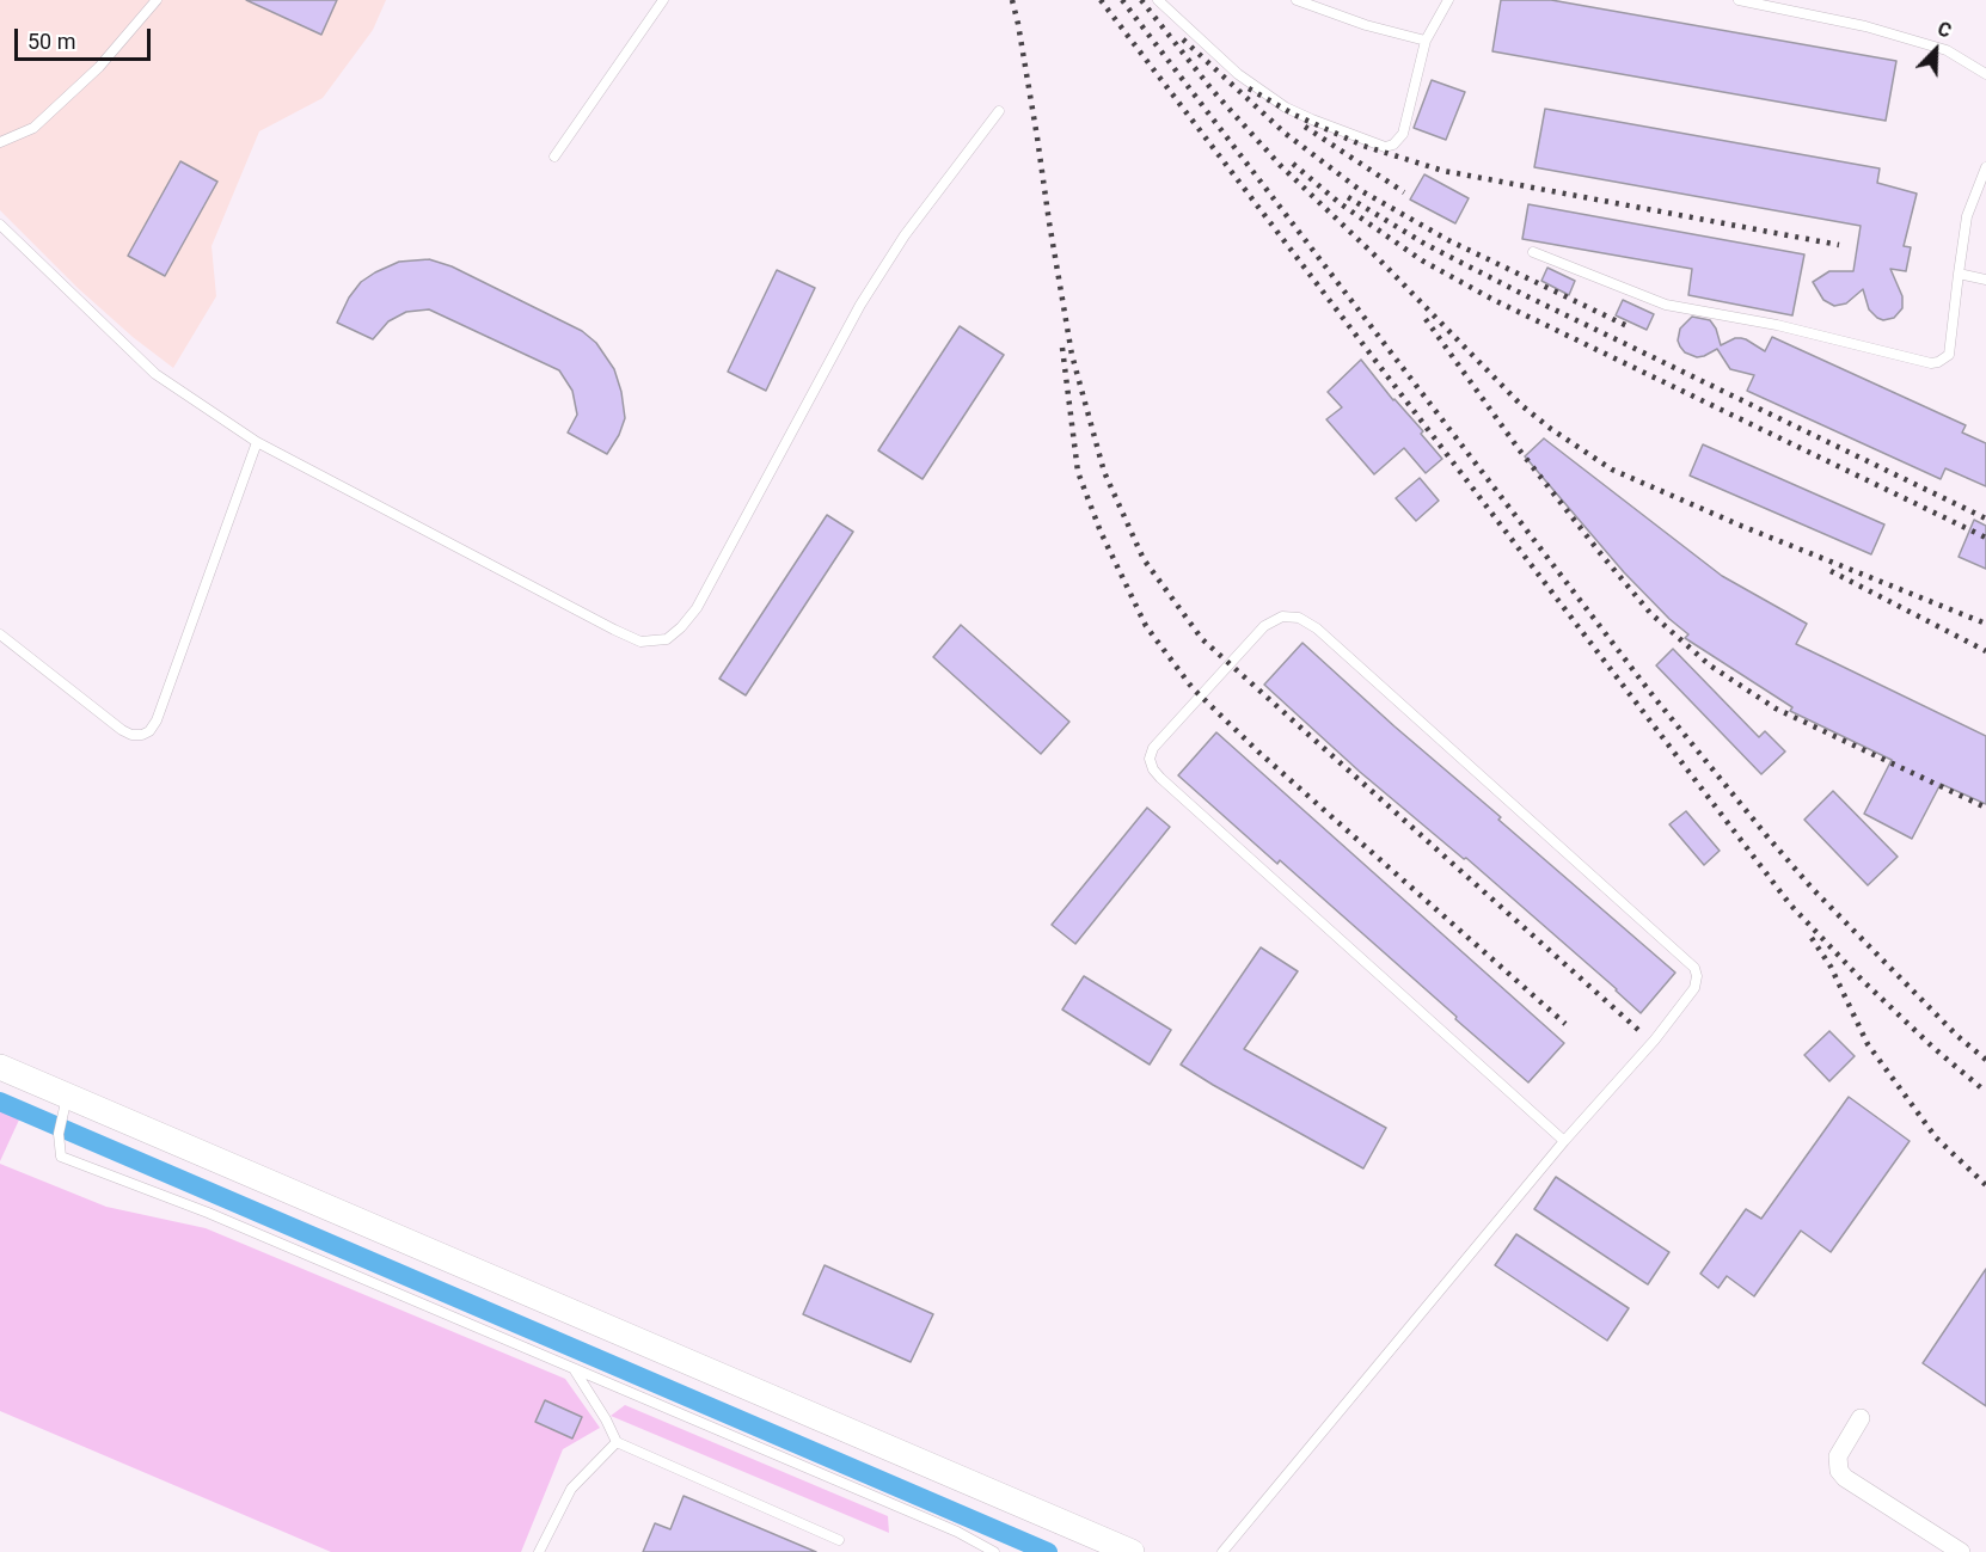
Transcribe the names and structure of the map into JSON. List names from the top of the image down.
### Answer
{
  "scale_bar": "50 m",
  "north": "top right"
}
